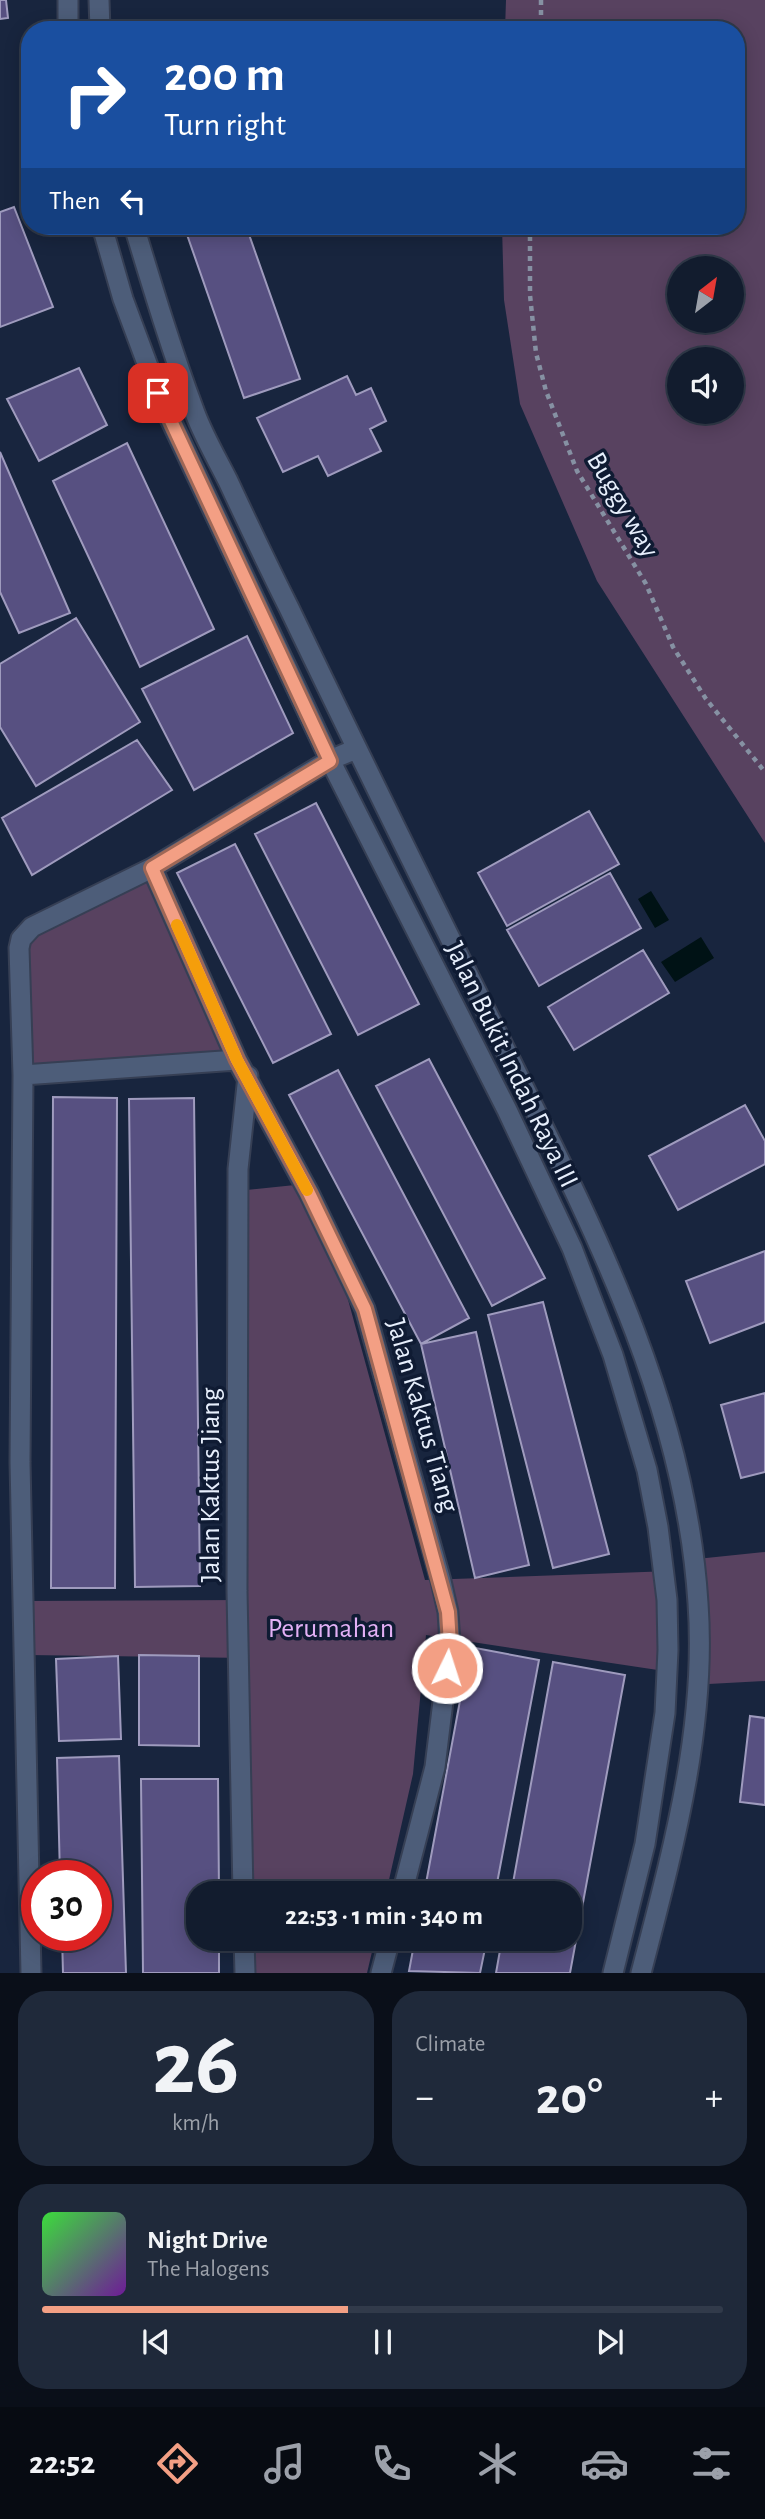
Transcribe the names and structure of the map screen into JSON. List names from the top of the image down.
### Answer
{
  "streets": {
    "street": ["Jalan Bukit Indah Raya III", "Jalan Kaktus Tiang", "Jalan Kaktus Jiang"],
    "path": ["Buggy way"]
  },
  "crossings": [
    ["Jalan Kaktus Tiang", "Jalan Kaktus Jiang"]
  ],
  "parks": ["Perumahan"],
  "north": "top right",
  "page": {
    "turn": ["200 m", "Turn right"],
    "then": "Then",
    "limit": "30",
    "trip": "22:53 · 1 min · 340 m",
    "tile": [
      ["26", "km/h"],
      "Climate"
    ],
    "heat": ["−", "20°", "+"],
    "song": ["Night Drive", "The Halogens"],
    "tabs": "22:52"
  }
}
